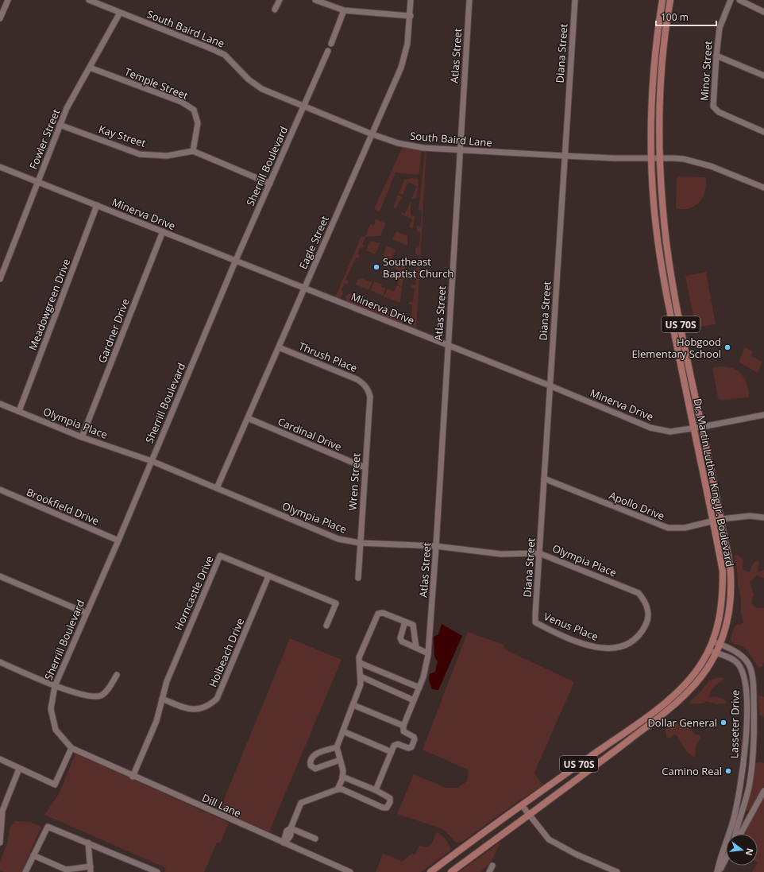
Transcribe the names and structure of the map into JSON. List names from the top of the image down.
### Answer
{
  "streets": {
    "main road": ["US 70S", "Dr. Martin Luther King Jr. Boulevard"],
    "street": [
      "South Baird Lane",
      "Diana Street",
      "Atlas Street",
      "Minor Street",
      "Temple Street",
      "Kay Street",
      "Fowler Street",
      "Sherrill Boulevard",
      "Minerva Drive",
      "Eagle Street",
      "Meadowgreen Drive",
      "Gardner Drive",
      "Thrush Place",
      "Olympia Place",
      "Cardinal Drive",
      "Wren Street",
      "Apollo Drive",
      "Brookfield Drive",
      "Horncastle Drive",
      "Venus Place",
      "Holbeach Drive",
      "Lasseter Drive",
      "Dill Lane"
    ]
  },
  "crossings": [
    ["South Baird Lane", "Diana Street"],
    ["South Baird Lane", "Atlas Street"],
    ["South Baird Lane", "Fowler Street"],
    ["South Baird Lane", "Sherrill Boulevard"],
    ["South Baird Lane", "Eagle Street"],
    ["South Baird Lane", "Dr. Martin Luther King Jr. Boulevard"],
    ["Diana Street", "Minerva Drive"],
    ["Diana Street", "Olympia Place"],
    ["Diana Street", "Apollo Drive"],
    ["Diana Street", "Venus Place"],
    ["Atlas Street", "Minerva Drive"],
    ["Atlas Street", "Olympia Place"],
    ["Temple Street", "Kay Street"],
    ["Temple Street", "Fowler Street"],
    ["Kay Street", "Fowler Street"],
    ["Fowler Street", "Minerva Drive"],
    ["Sherrill Boulevard", "Minerva Drive"],
    ["Sherrill Boulevard", "Olympia Place"],
    ["Sherrill Boulevard", "Brookfield Drive"],
    ["Sherrill Boulevard", "Dill Lane"],
    ["Minerva Drive", "Eagle Street"],
    ["Minerva Drive", "Meadowgreen Drive"],
    ["Minerva Drive", "Gardner Drive"],
    ["Minerva Drive", "Dr. Martin Luther King Jr. Boulevard"],
    ["Eagle Street", "Thrush Place"],
    ["Eagle Street", "Olympia Place"],
    ["Eagle Street", "Cardinal Drive"],
    ["Meadowgreen Drive", "Olympia Place"],
    ["Gardner Drive", "Olympia Place"],
    ["Thrush Place", "Wren Street"],
    ["Olympia Place", "Wren Street"],
    ["Olympia Place", "Venus Place"],
    ["Cardinal Drive", "Wren Street"],
    ["Dr. Martin Luther King Jr. Boulevard", "Apollo Drive"],
    ["Dr. Martin Luther King Jr. Boulevard", "Lasseter Drive"],
    ["Horncastle Drive", "Holbeach Drive"],
    ["Horncastle Drive", "Dill Lane"]
  ],
  "places": [
    "Southeast Baptist Church",
    "Hobgood Elementary School",
    "Dollar General",
    "Camino Real"
  ],
  "scale_bar": "100 m",
  "north": "right"
}
